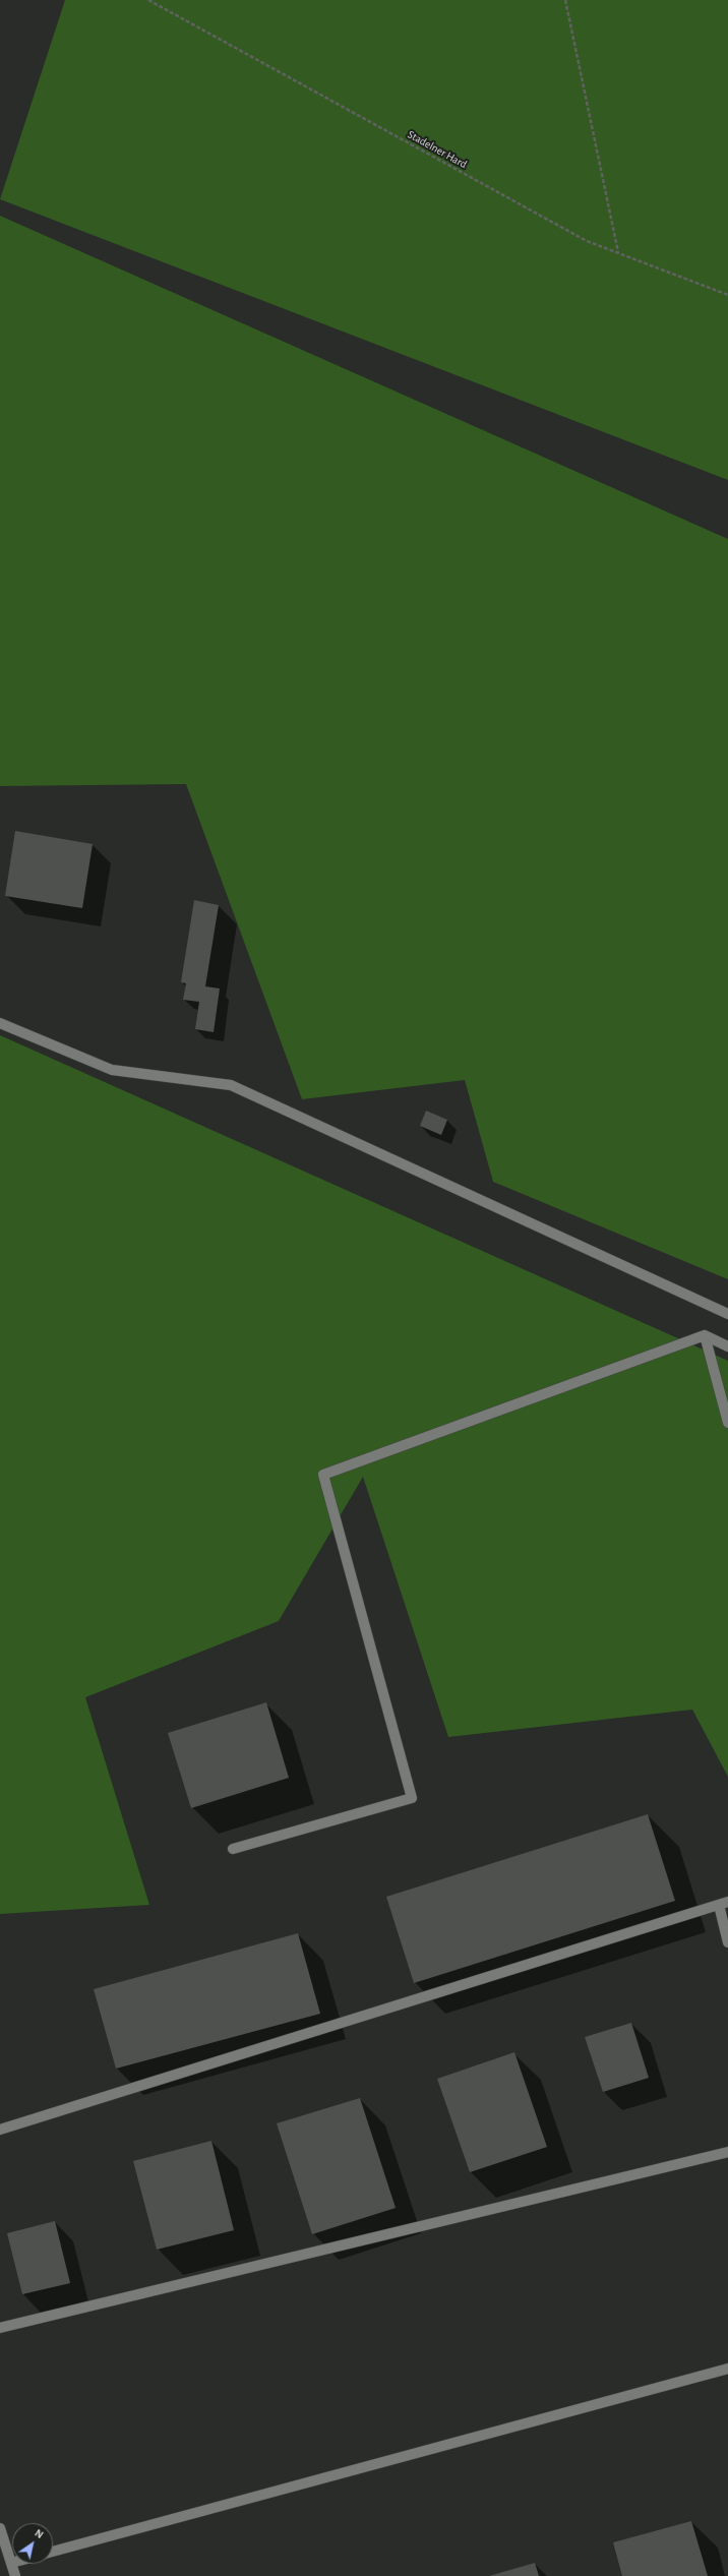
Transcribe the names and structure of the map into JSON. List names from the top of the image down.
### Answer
{
  "streets": {
    "path": ["Stadelner Hard"]
  },
  "north": "top right"
}
